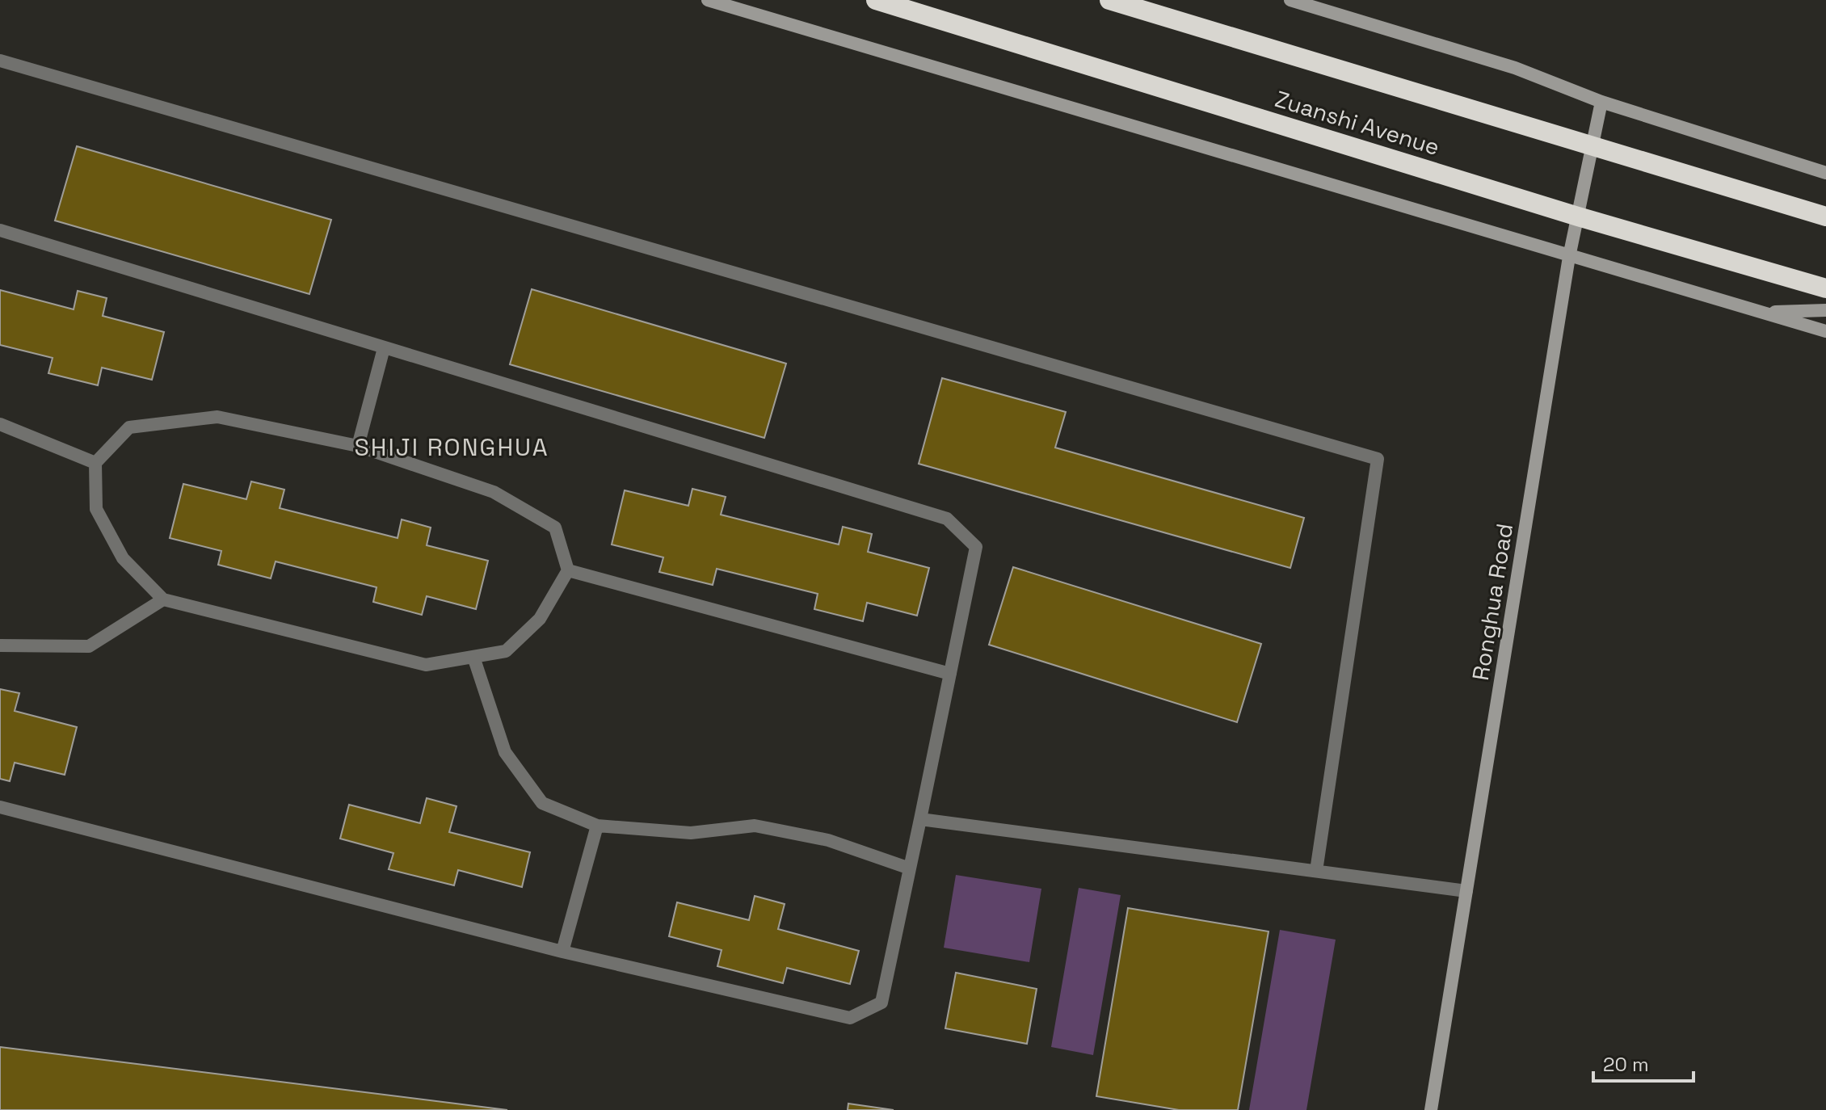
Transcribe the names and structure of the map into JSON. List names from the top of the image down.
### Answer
{
  "streets": {
    "highway": ["Zuanshi Avenue"],
    "street": ["Ronghua Road"]
  },
  "crossings": [
    ["Zuanshi Avenue", "Ronghua Road"]
  ],
  "districts": ["SHIJI RONGHUA"],
  "scale_bar": "20 m"
}
